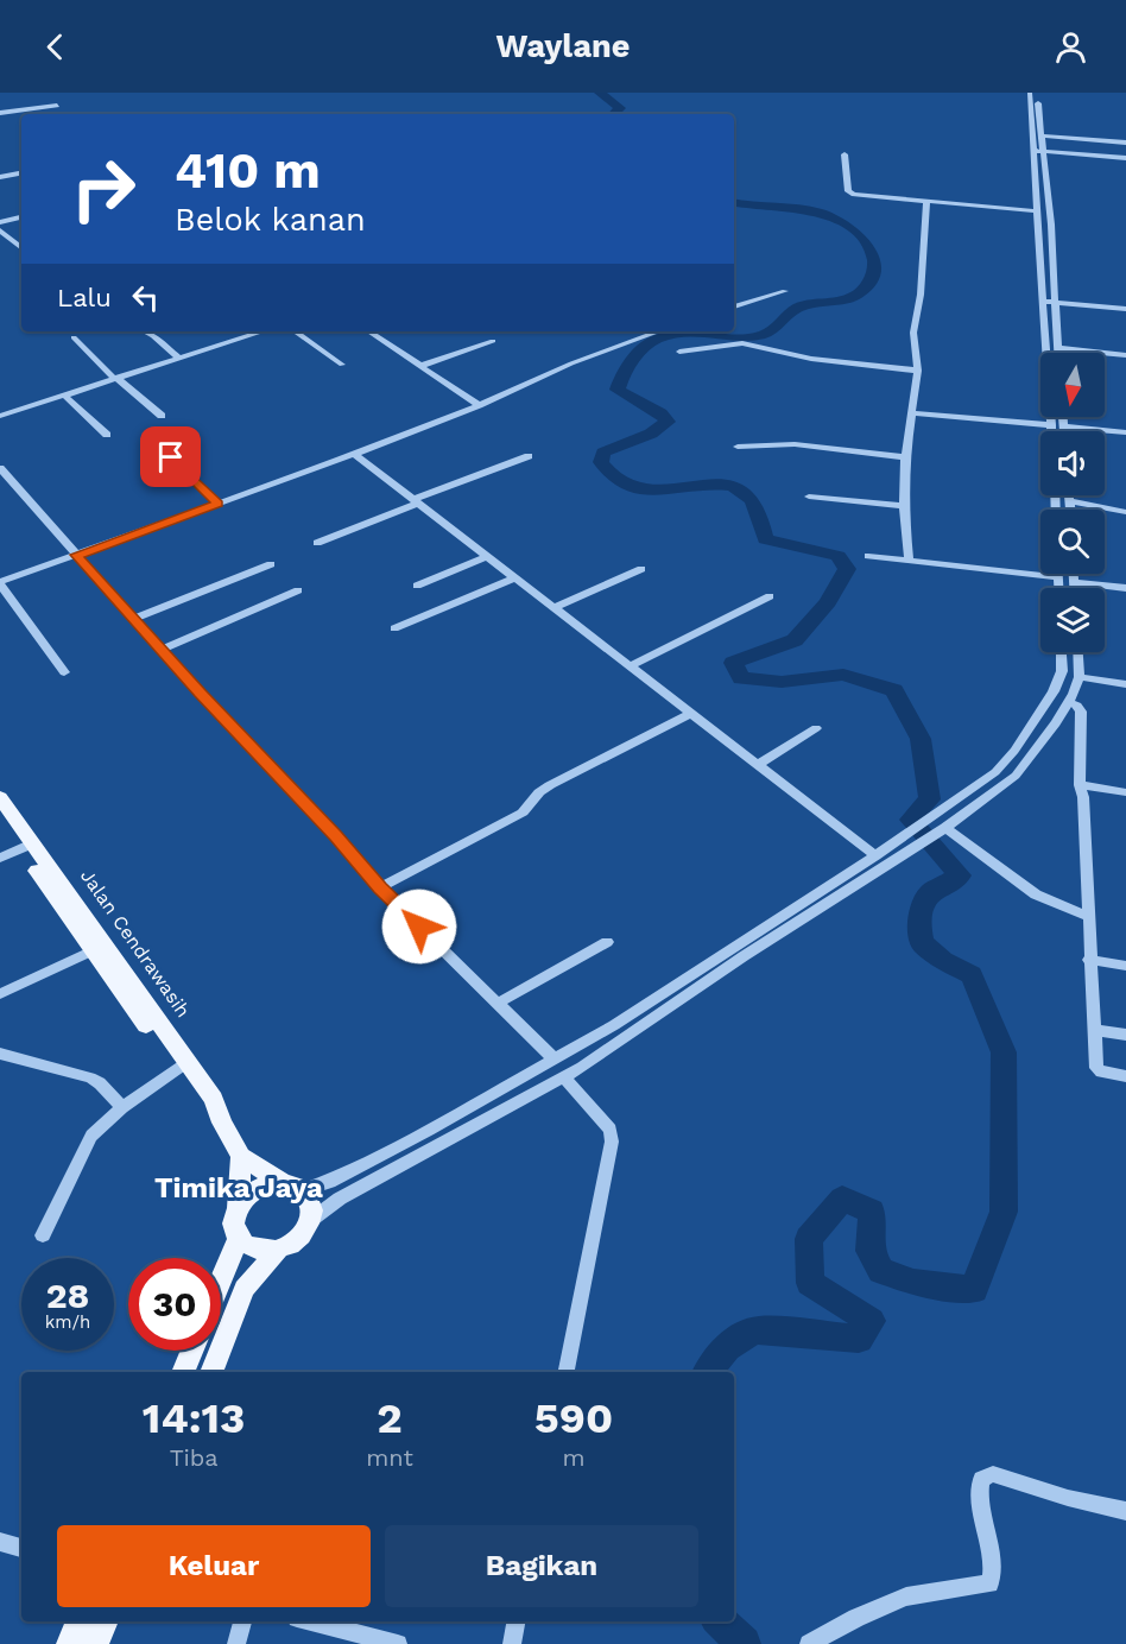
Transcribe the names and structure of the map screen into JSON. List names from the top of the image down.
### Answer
{
  "streets": {
    "main road": ["Jalan Cendrawasih"]
  },
  "districts": ["Timika Jaya"],
  "north": "bottom",
  "page": {
    "header": "Waylane",
    "turn": ["410 m", "Belok kanan"],
    "then": "Lalu",
    "speed": "28 km/h",
    "limit": "30",
    "eta": [
      "14:13",
      "Tiba",
      "2",
      "mnt",
      "590",
      "m"
    ],
    "buttons": ["Keluar", "Bagikan"]
  }
}
